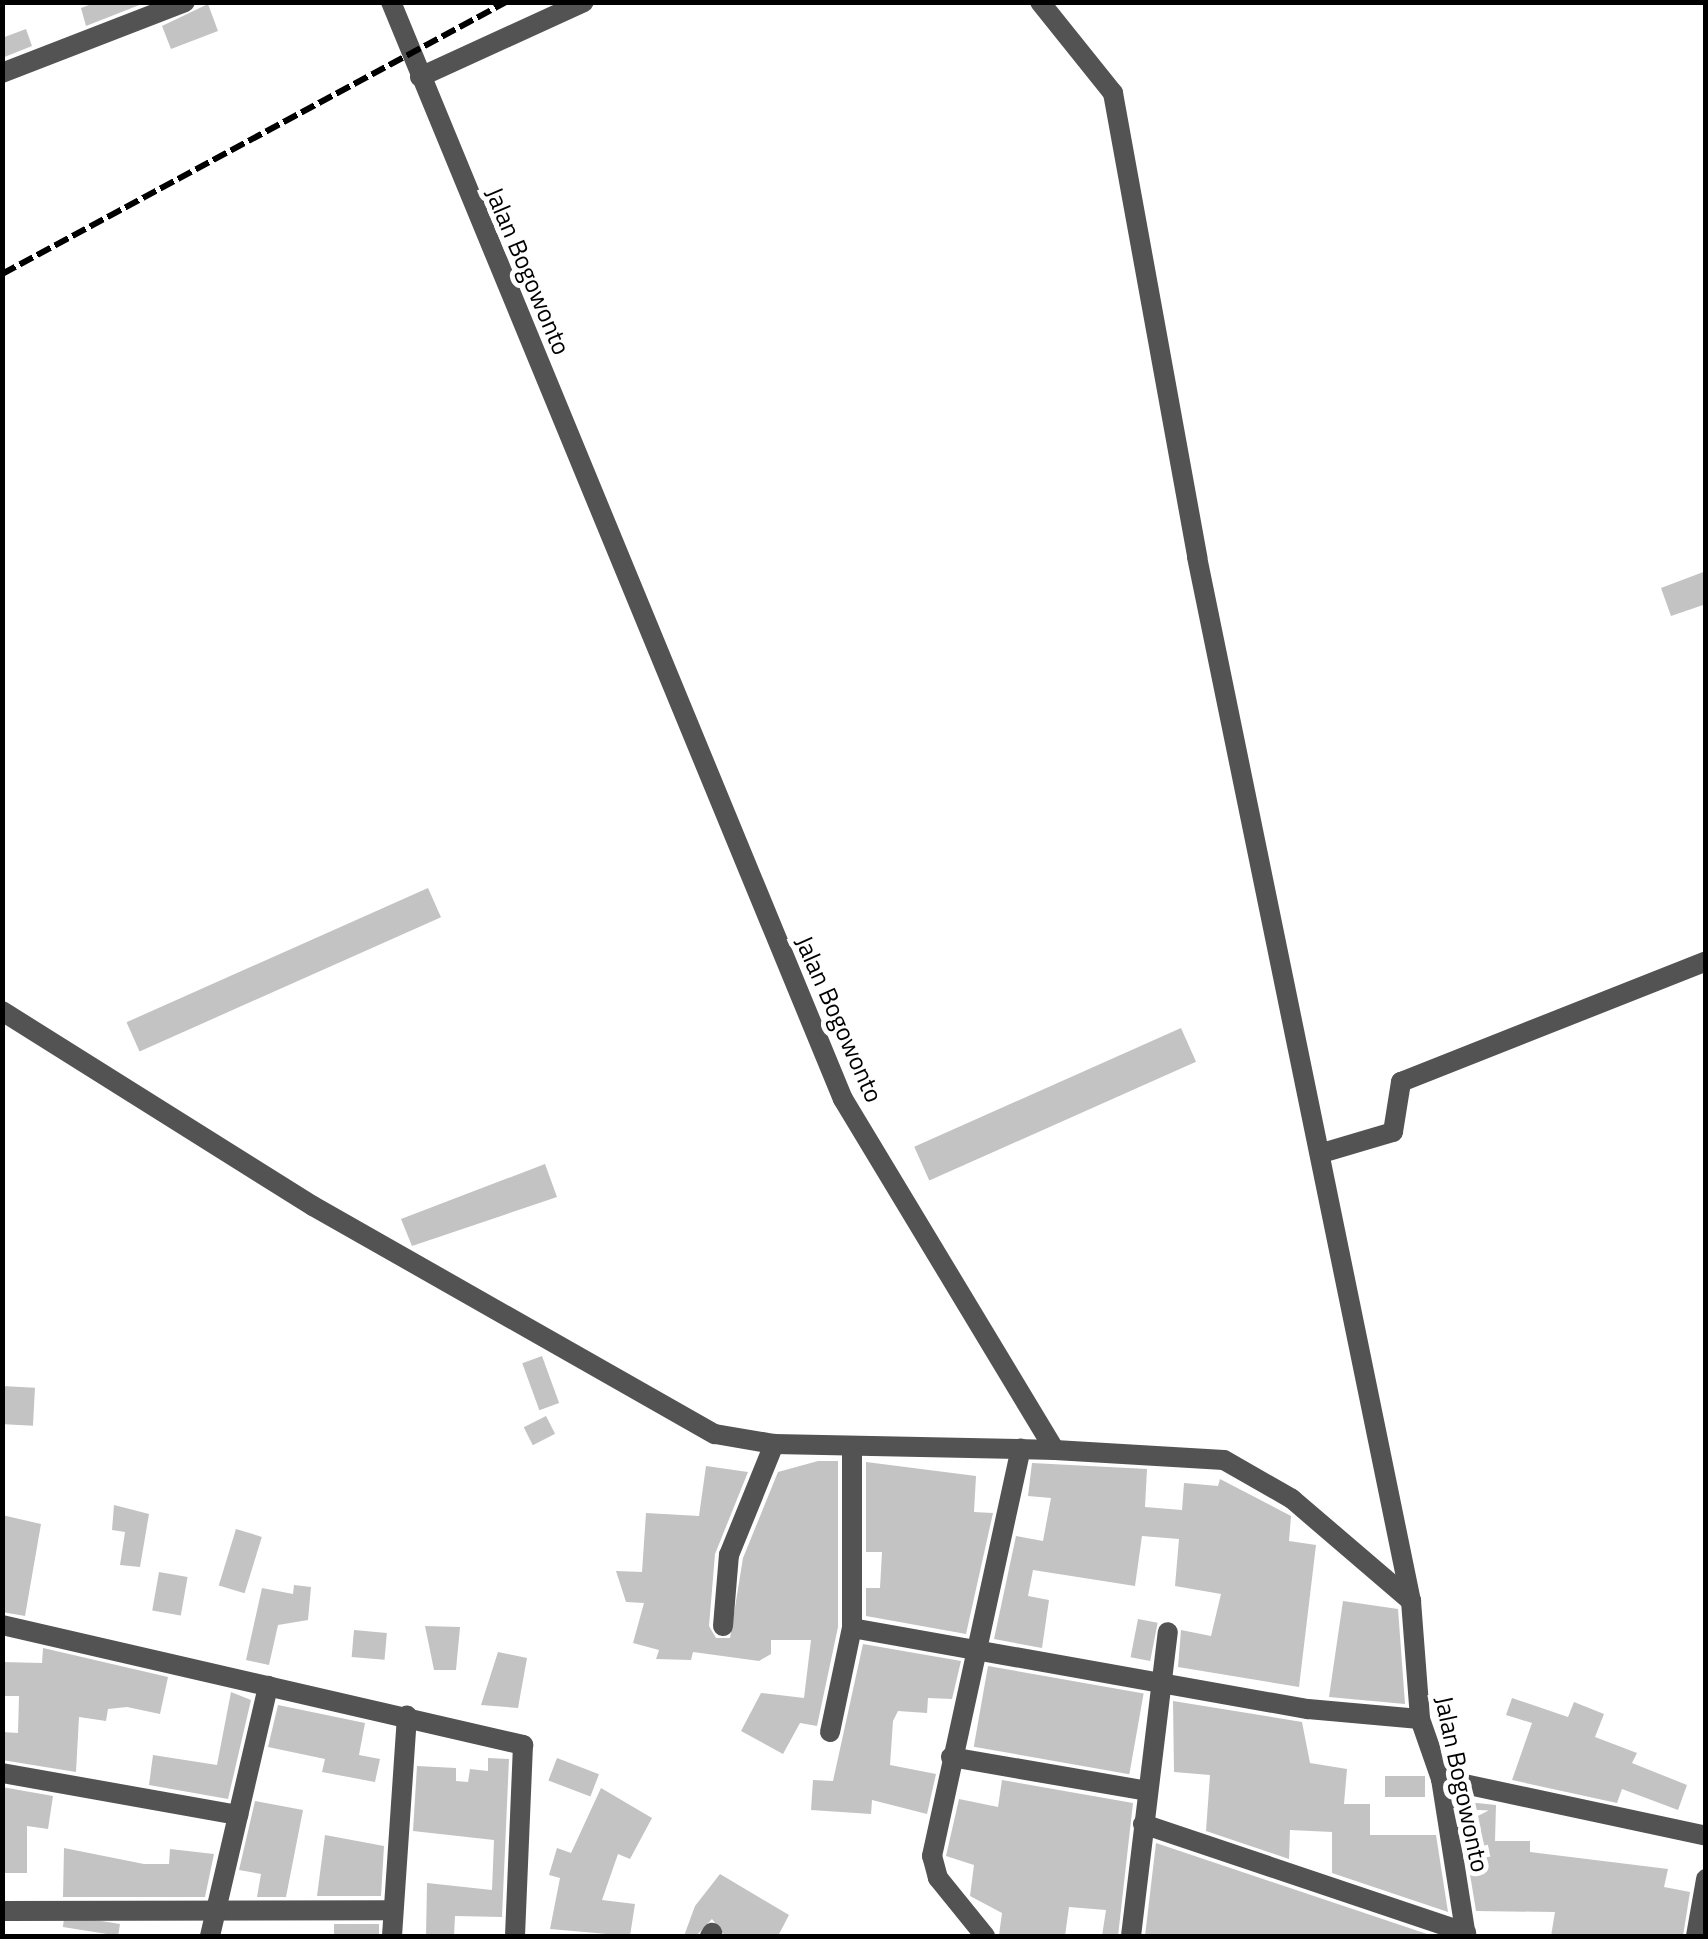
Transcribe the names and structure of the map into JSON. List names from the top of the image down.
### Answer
{
  "streets": {
    "street": ["Jalan Bogowonto"]
  }
}
